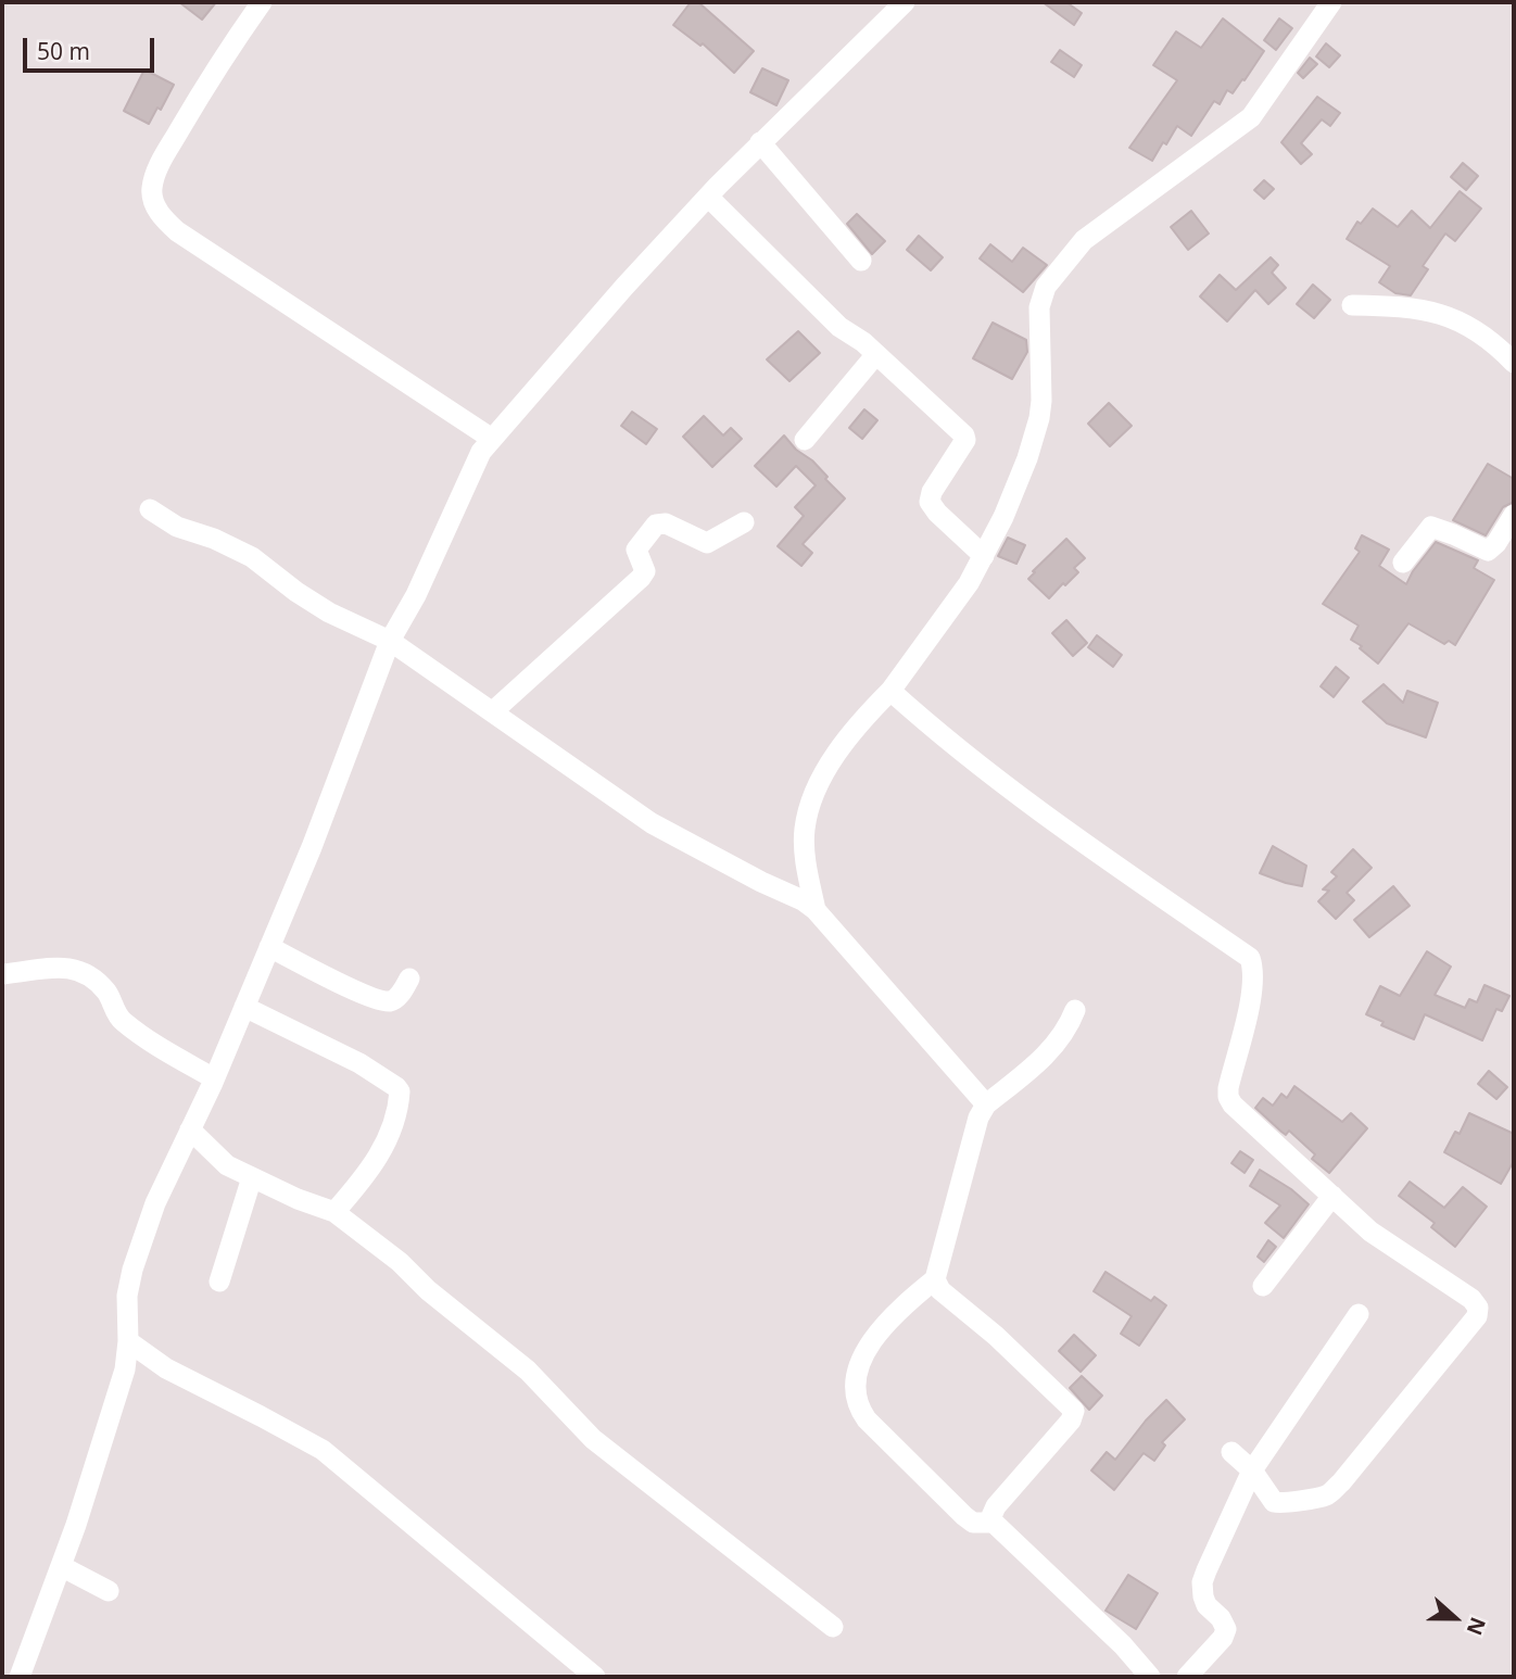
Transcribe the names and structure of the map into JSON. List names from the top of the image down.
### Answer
{
  "scale_bar": "50 m",
  "north": "right"
}
